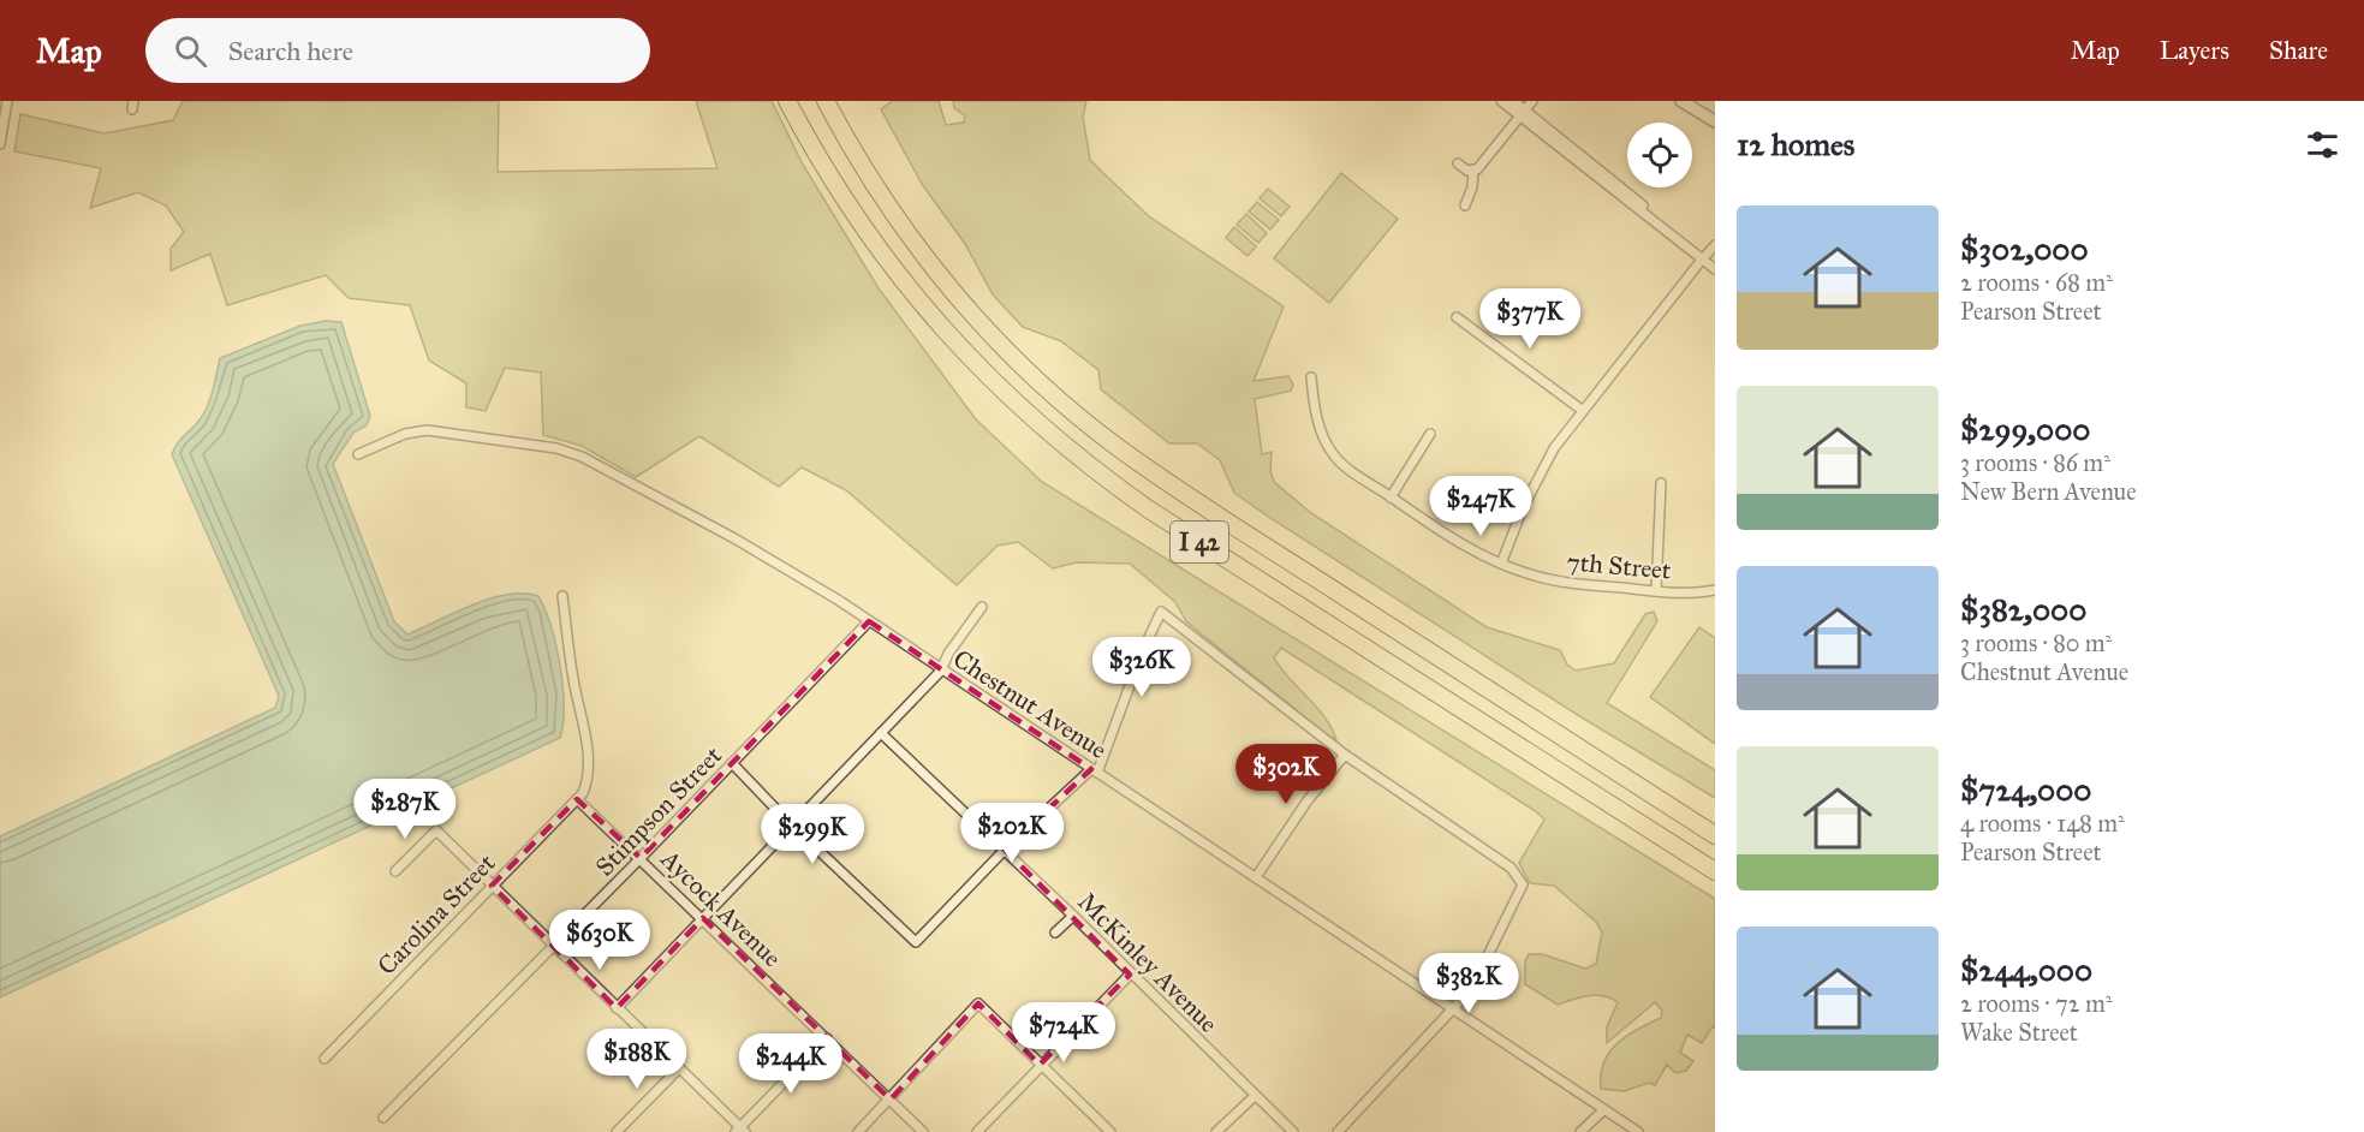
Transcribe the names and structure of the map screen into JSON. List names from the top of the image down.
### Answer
{
  "streets": {
    "highway": ["I 42"],
    "street": [
      "7th Street",
      "Chestnut Avenue",
      "Stimpson Street",
      "Aycock Avenue",
      "Carolina Street",
      "McKinley Avenue"
    ]
  },
  "crossings": [
    ["Chestnut Avenue", "Stimpson Street"],
    ["Stimpson Street", "Aycock Avenue"],
    ["Aycock Avenue", "Carolina Street"]
  ],
  "page": {
    "header": "Map",
    "search": "Search here",
    "nav": ["Map", "Layers", "Share"],
    "heading": "12 homes",
    "list": [
      {
        "name": "$302,000",
        "note": "2 rooms · 68 m² · Pearson Street"
      },
      {
        "name": "$299,000",
        "note": "3 rooms · 86 m² · New Bern Avenue"
      },
      {
        "name": "$382,000",
        "note": "3 rooms · 80 m² · Chestnut Avenue"
      },
      {
        "name": "$724,000",
        "note": "4 rooms · 148 m² · Pearson Street"
      },
      {
        "name": "$244,000",
        "note": "2 rooms · 72 m² · Wake Street"
      }
    ],
    "price": [
      "$377K",
      "$247K",
      "$326K",
      "$302K",
      "$287K",
      "$202K",
      "$299K",
      "$630K",
      "$382K",
      "$724K",
      "$188K",
      "$244K"
    ]
  }
}
